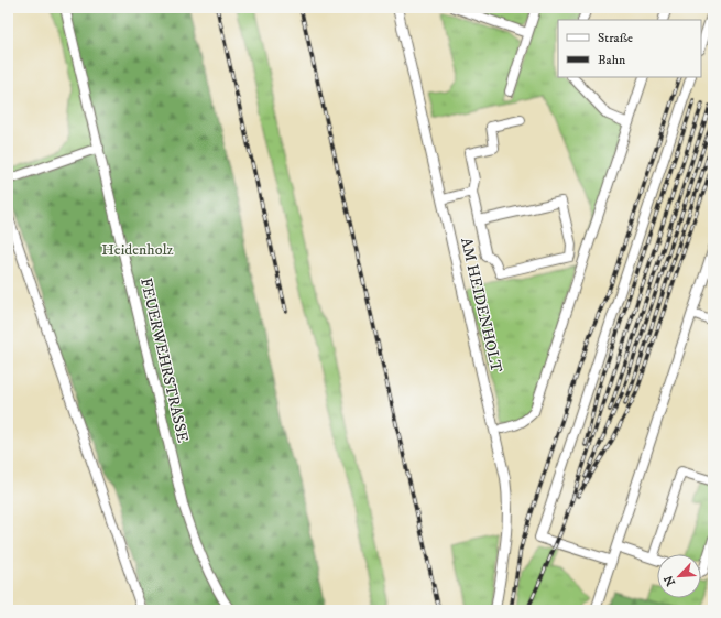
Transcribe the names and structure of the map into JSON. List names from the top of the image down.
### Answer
{
  "streets": {
    "street": ["AM HEIDENHOLT", "FEUERWEHRSTRASSE"]
  },
  "parks": ["Heidenholz"],
  "legend": ["Straße", "Bahn"],
  "north": "bottom left"
}
